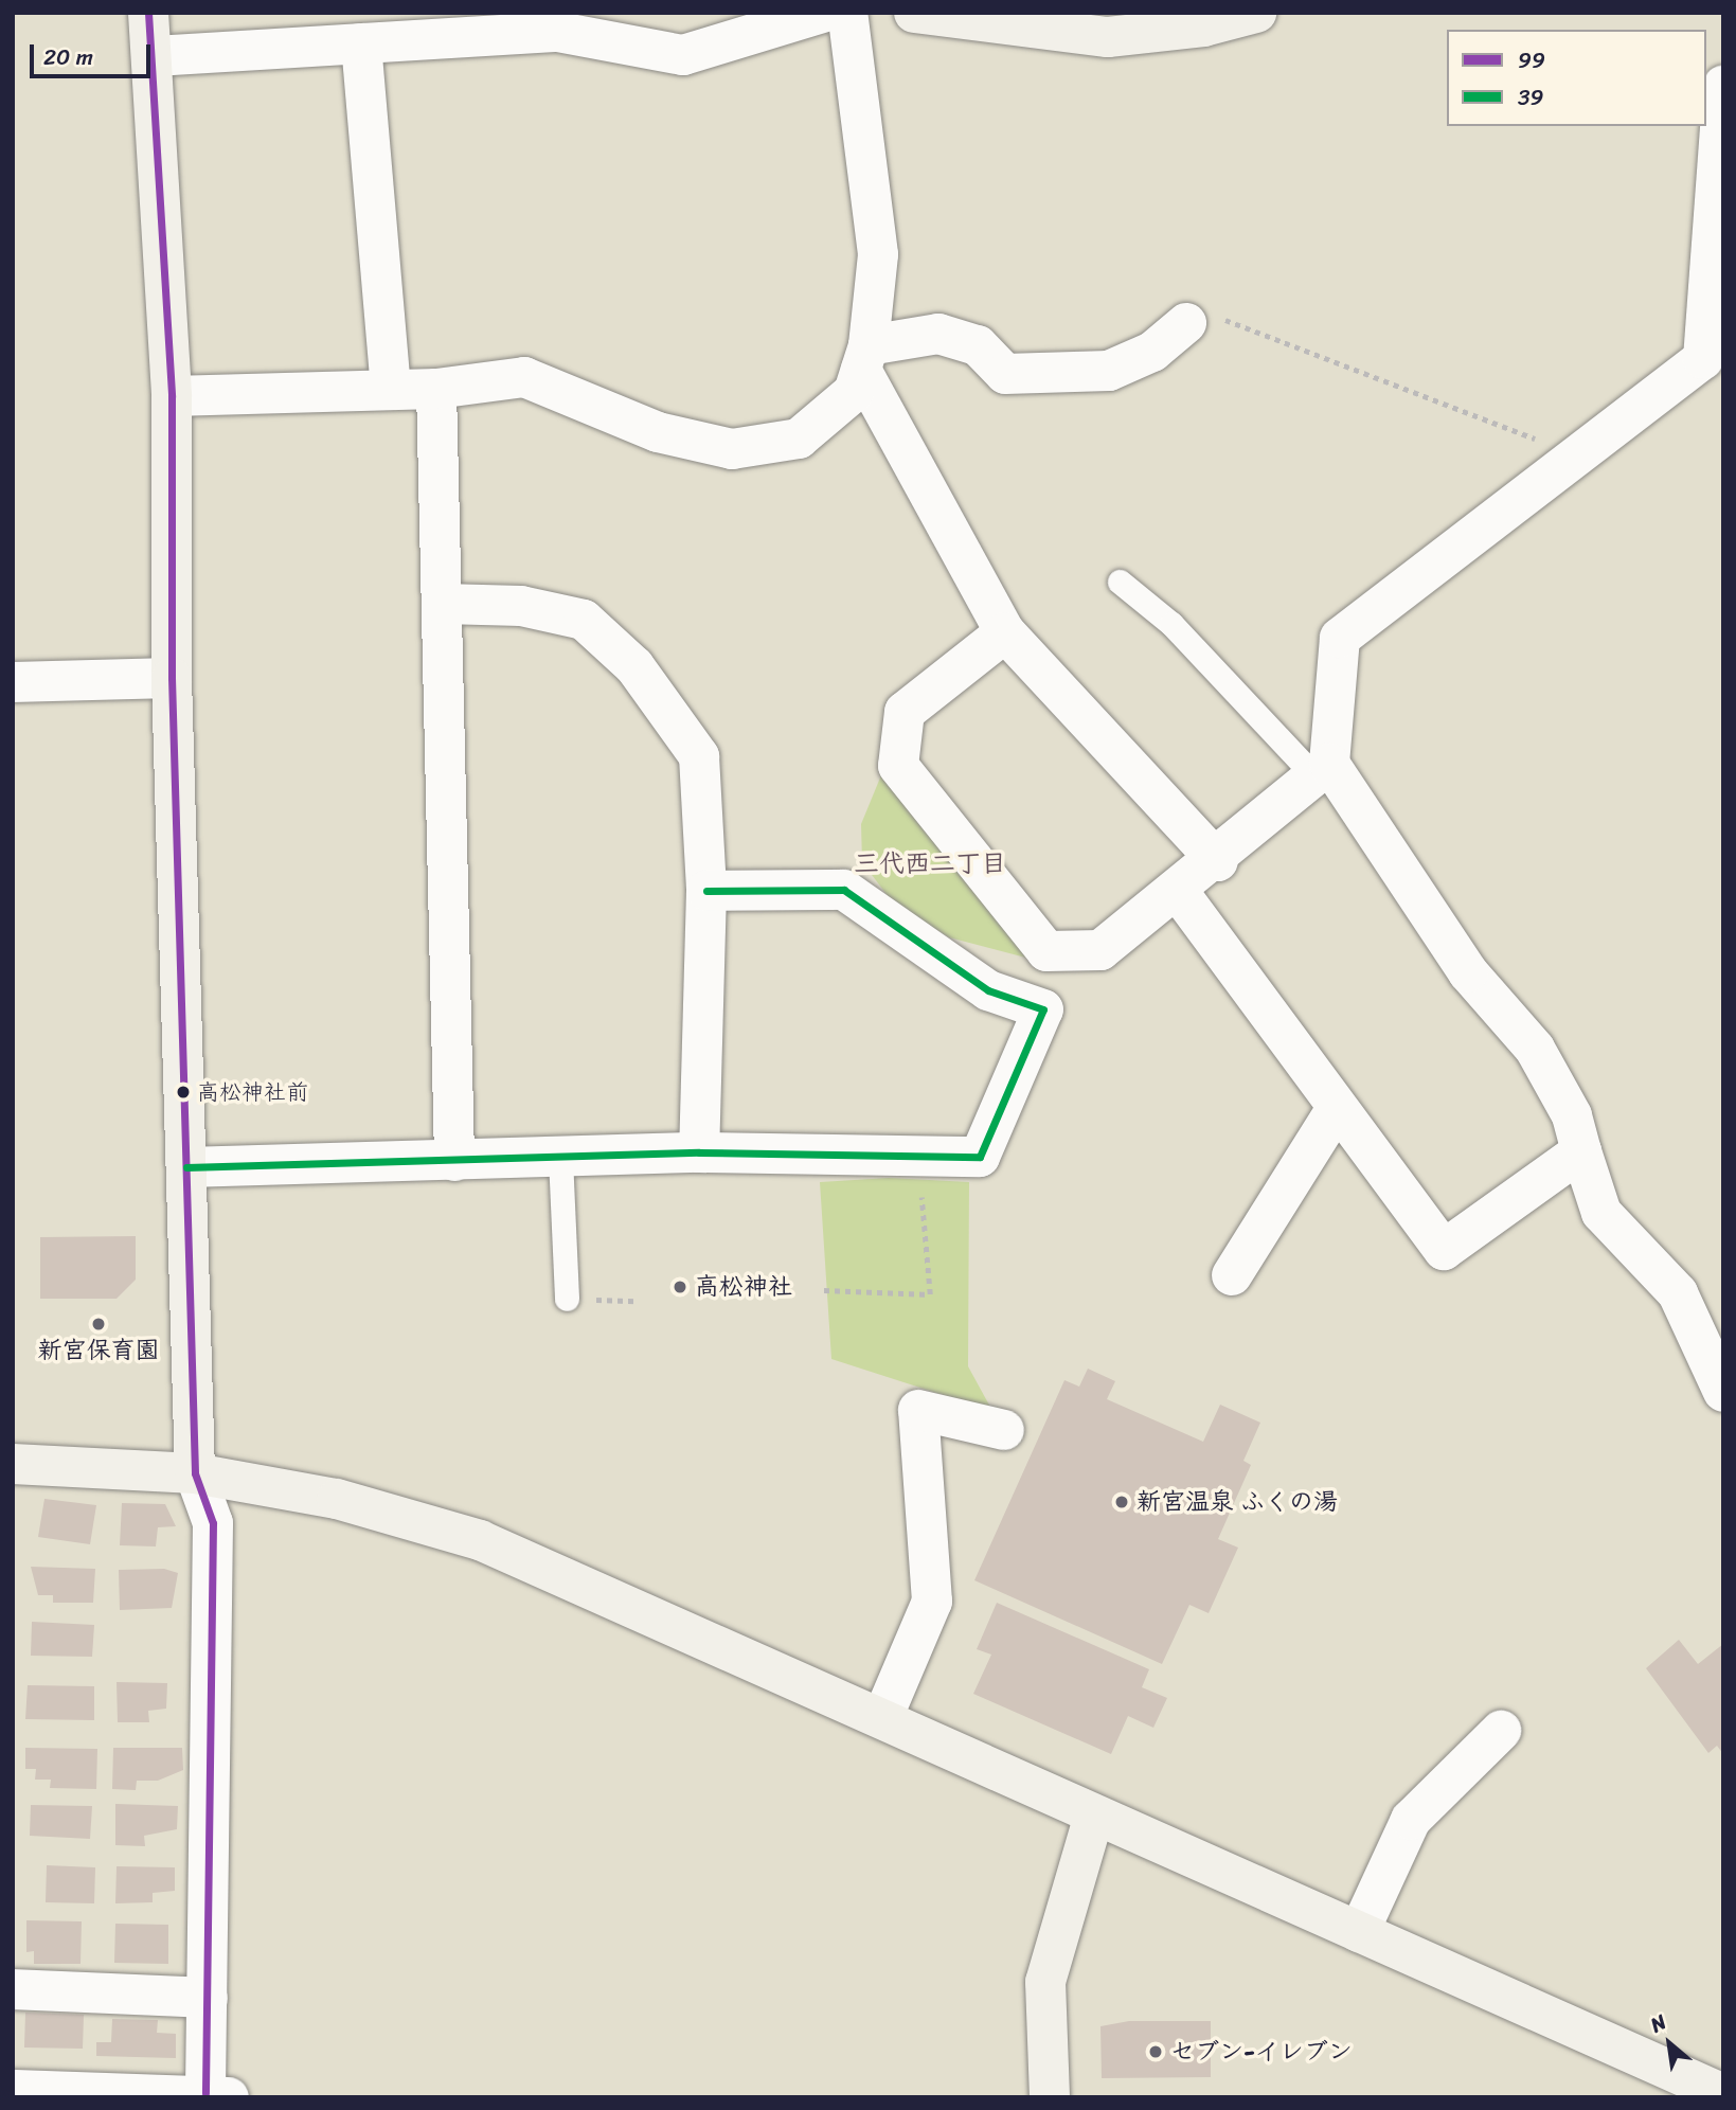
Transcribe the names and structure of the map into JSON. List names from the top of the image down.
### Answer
{
  "districts": ["三代西二丁目"],
  "places": [
    "高松神社前",
    "高松神社",
    "新宮保育園",
    "新宮温泉 ふくの湯",
    "セブン-イレブン"
  ],
  "lines": ["transit line 99", "transit line 39"],
  "legend": ["99", "39"],
  "scale_bar": "20 m",
  "north": "top left"
}
